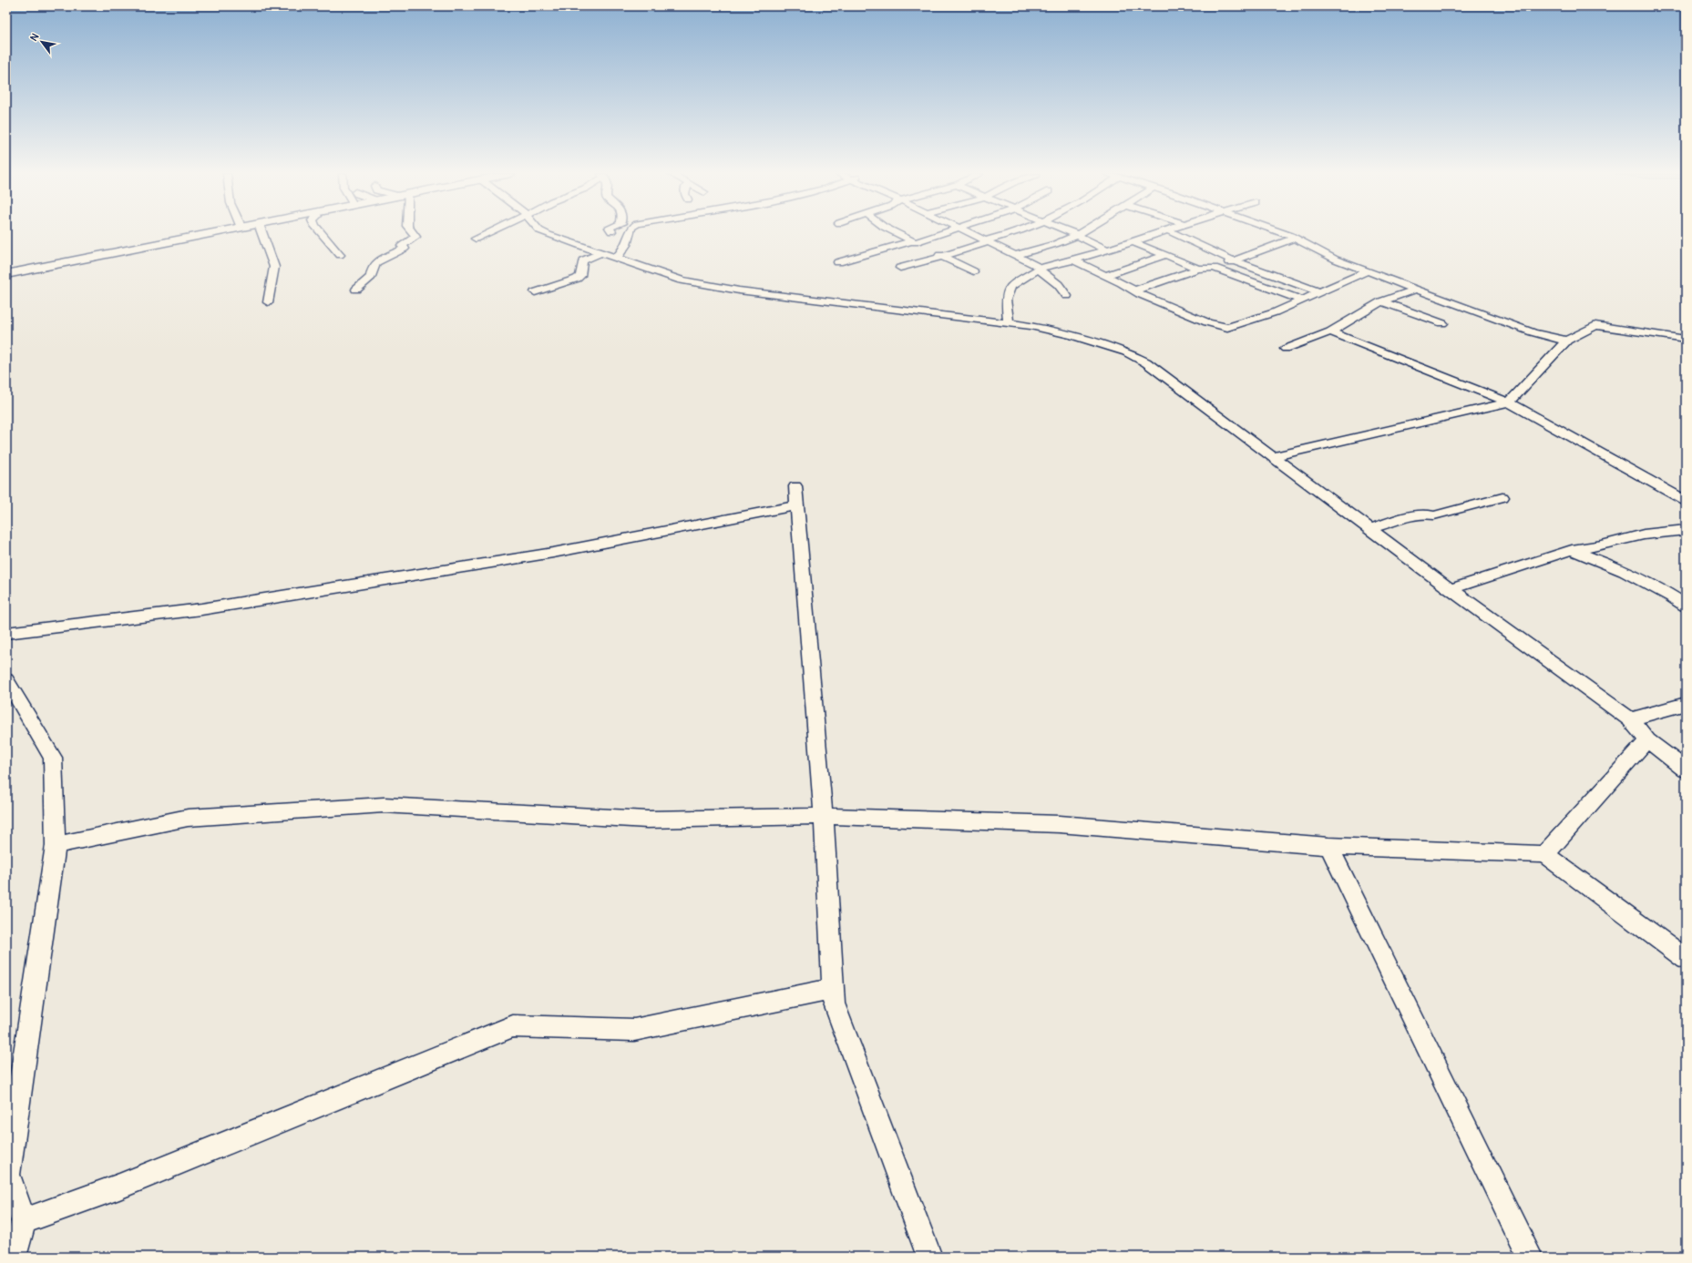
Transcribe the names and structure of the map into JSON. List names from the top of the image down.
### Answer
{
  "north": "top left"
}
